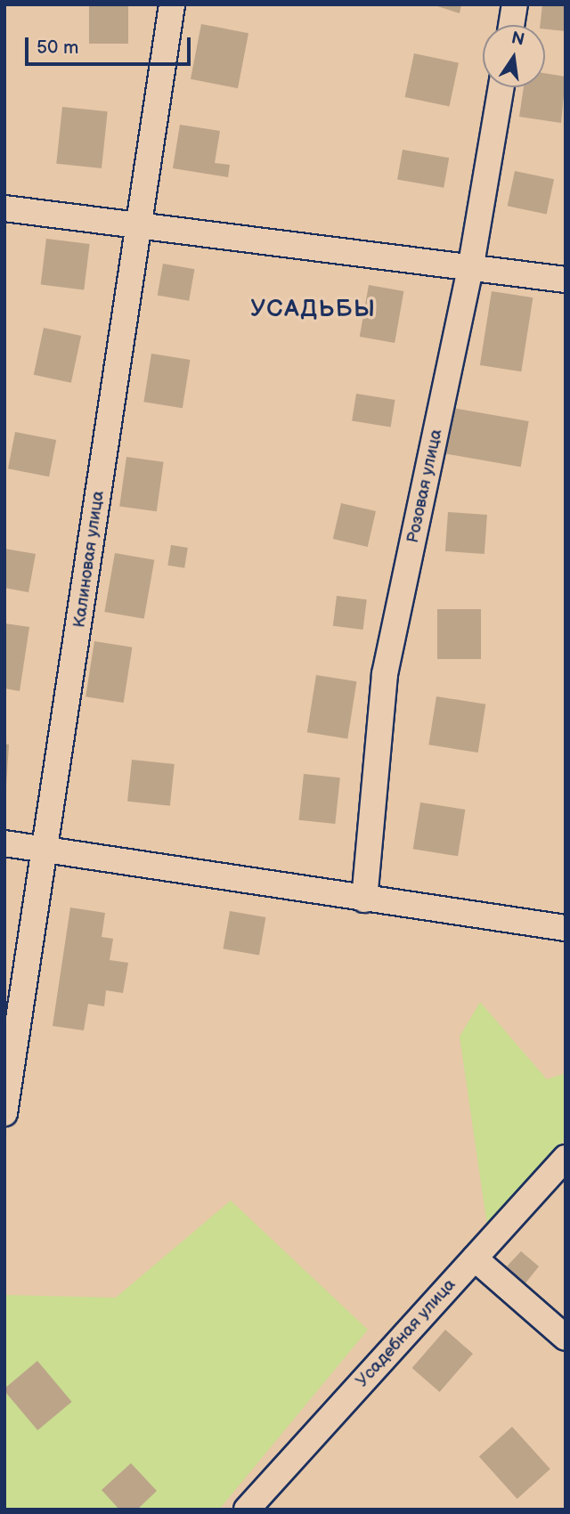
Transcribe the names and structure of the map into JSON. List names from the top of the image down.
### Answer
{
  "streets": {
    "street": ["Розовая улица", "Калиновая улица", "Усадебная улица"]
  },
  "districts": ["УСАДЬБЫ"],
  "scale_bar": "50 m",
  "north": "top"
}
